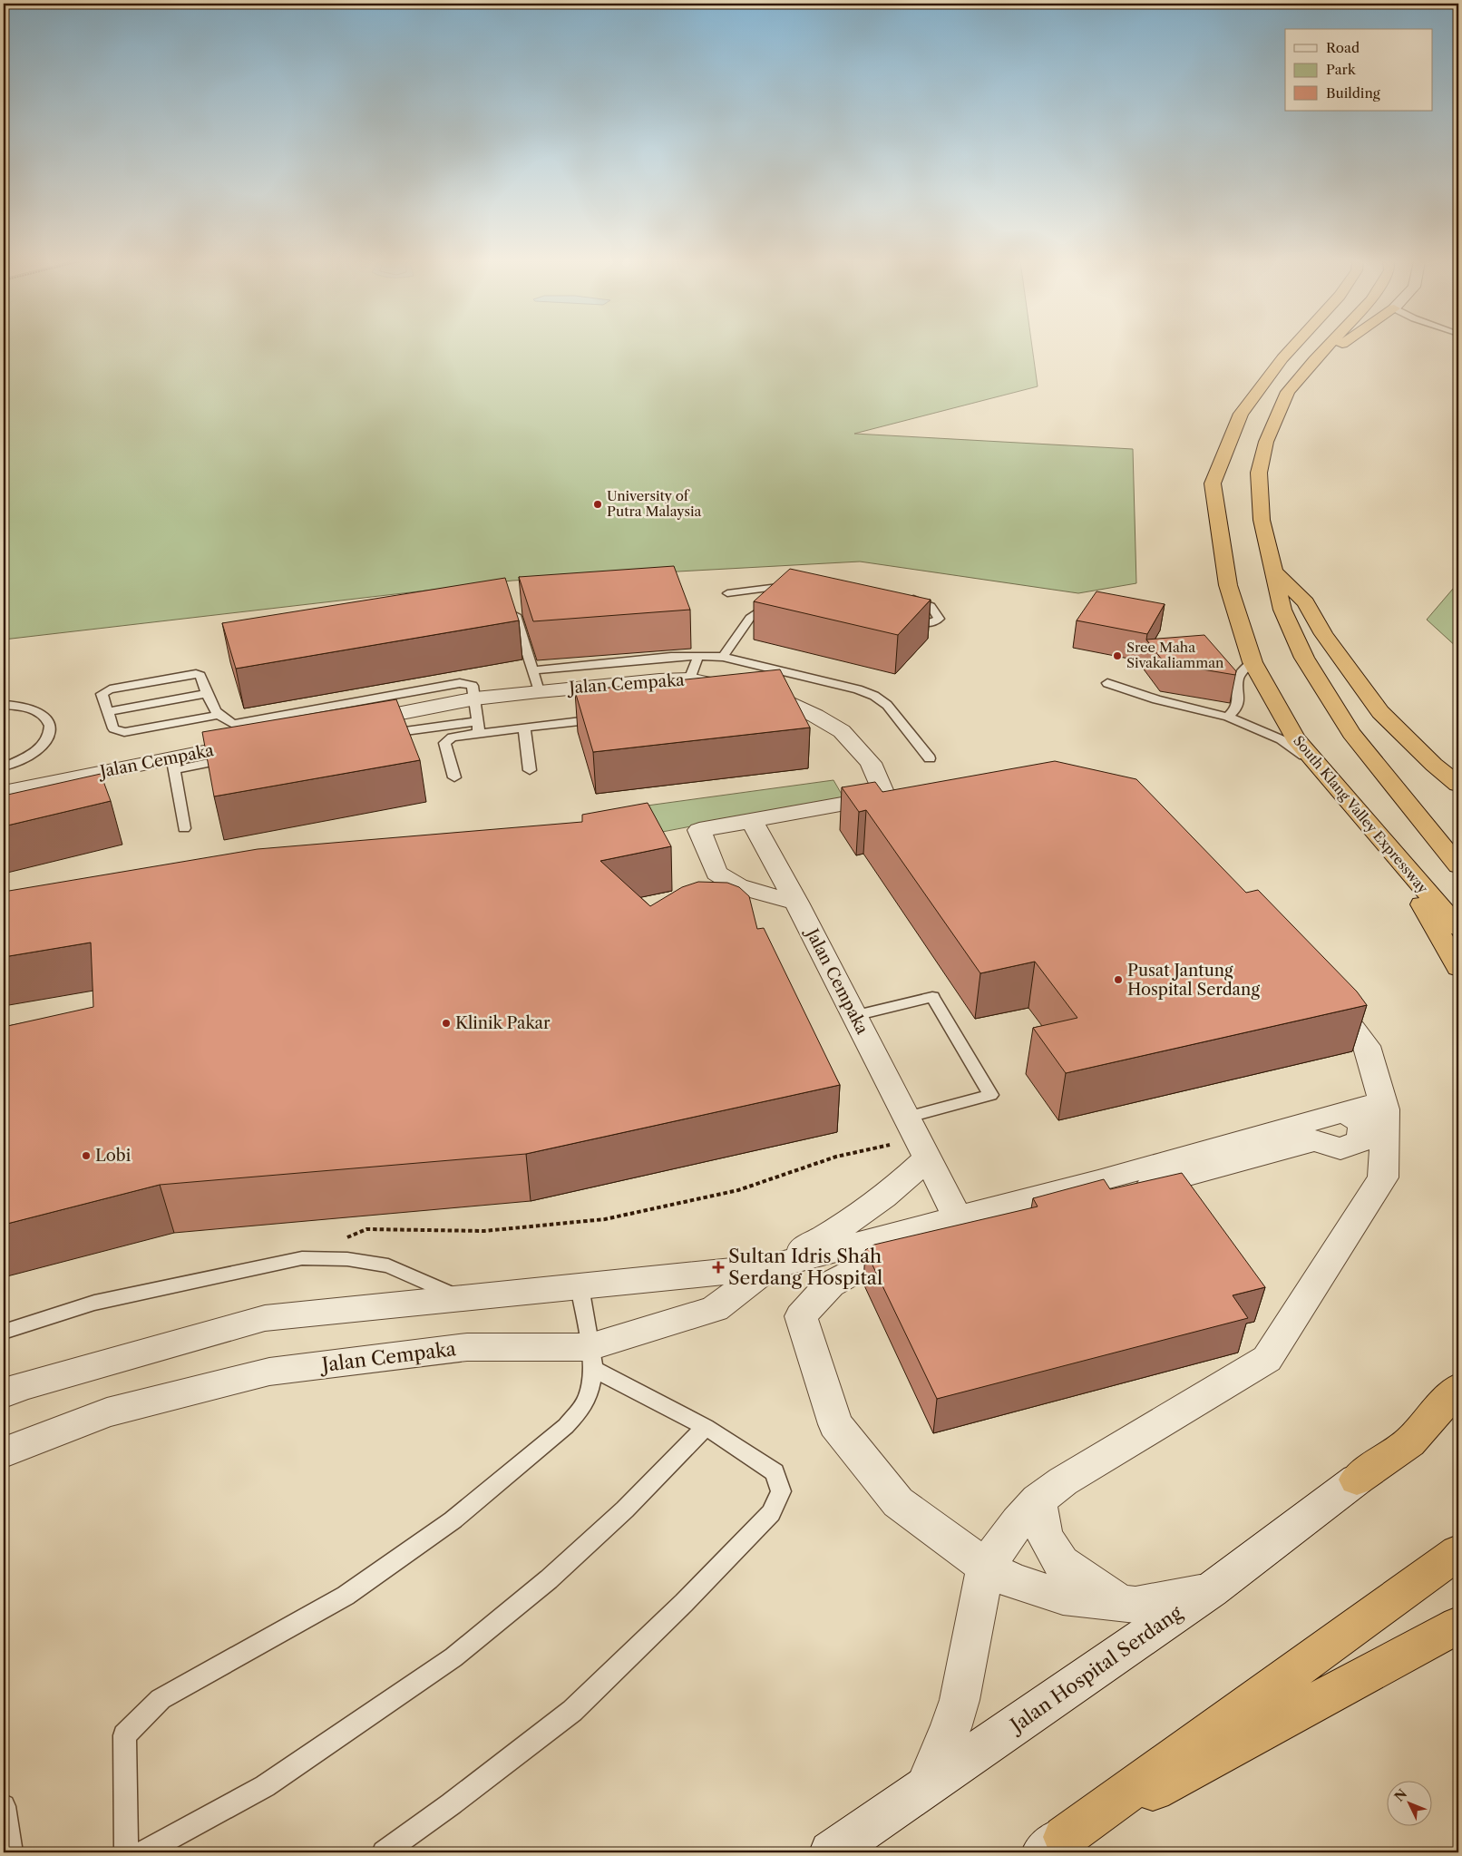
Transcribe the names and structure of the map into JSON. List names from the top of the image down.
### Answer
{
  "streets": {
    "highway": ["South Klang Valley Expressway"],
    "street": ["Jalan Cempaka", "Jalan Hospital Serdang"]
  },
  "places": {
    "other": [
      "University of Putra Malaysia",
      "Sree Maha Sivakaliamman",
      "Pusat Jantung Hospital Serdang",
      "Klinik Pakar",
      "Lobi"
    ],
    "health": ["Sultan Idris Shah Serdang Hospital"]
  },
  "legend": ["Road", "Park", "Building"],
  "north": "top left"
}
